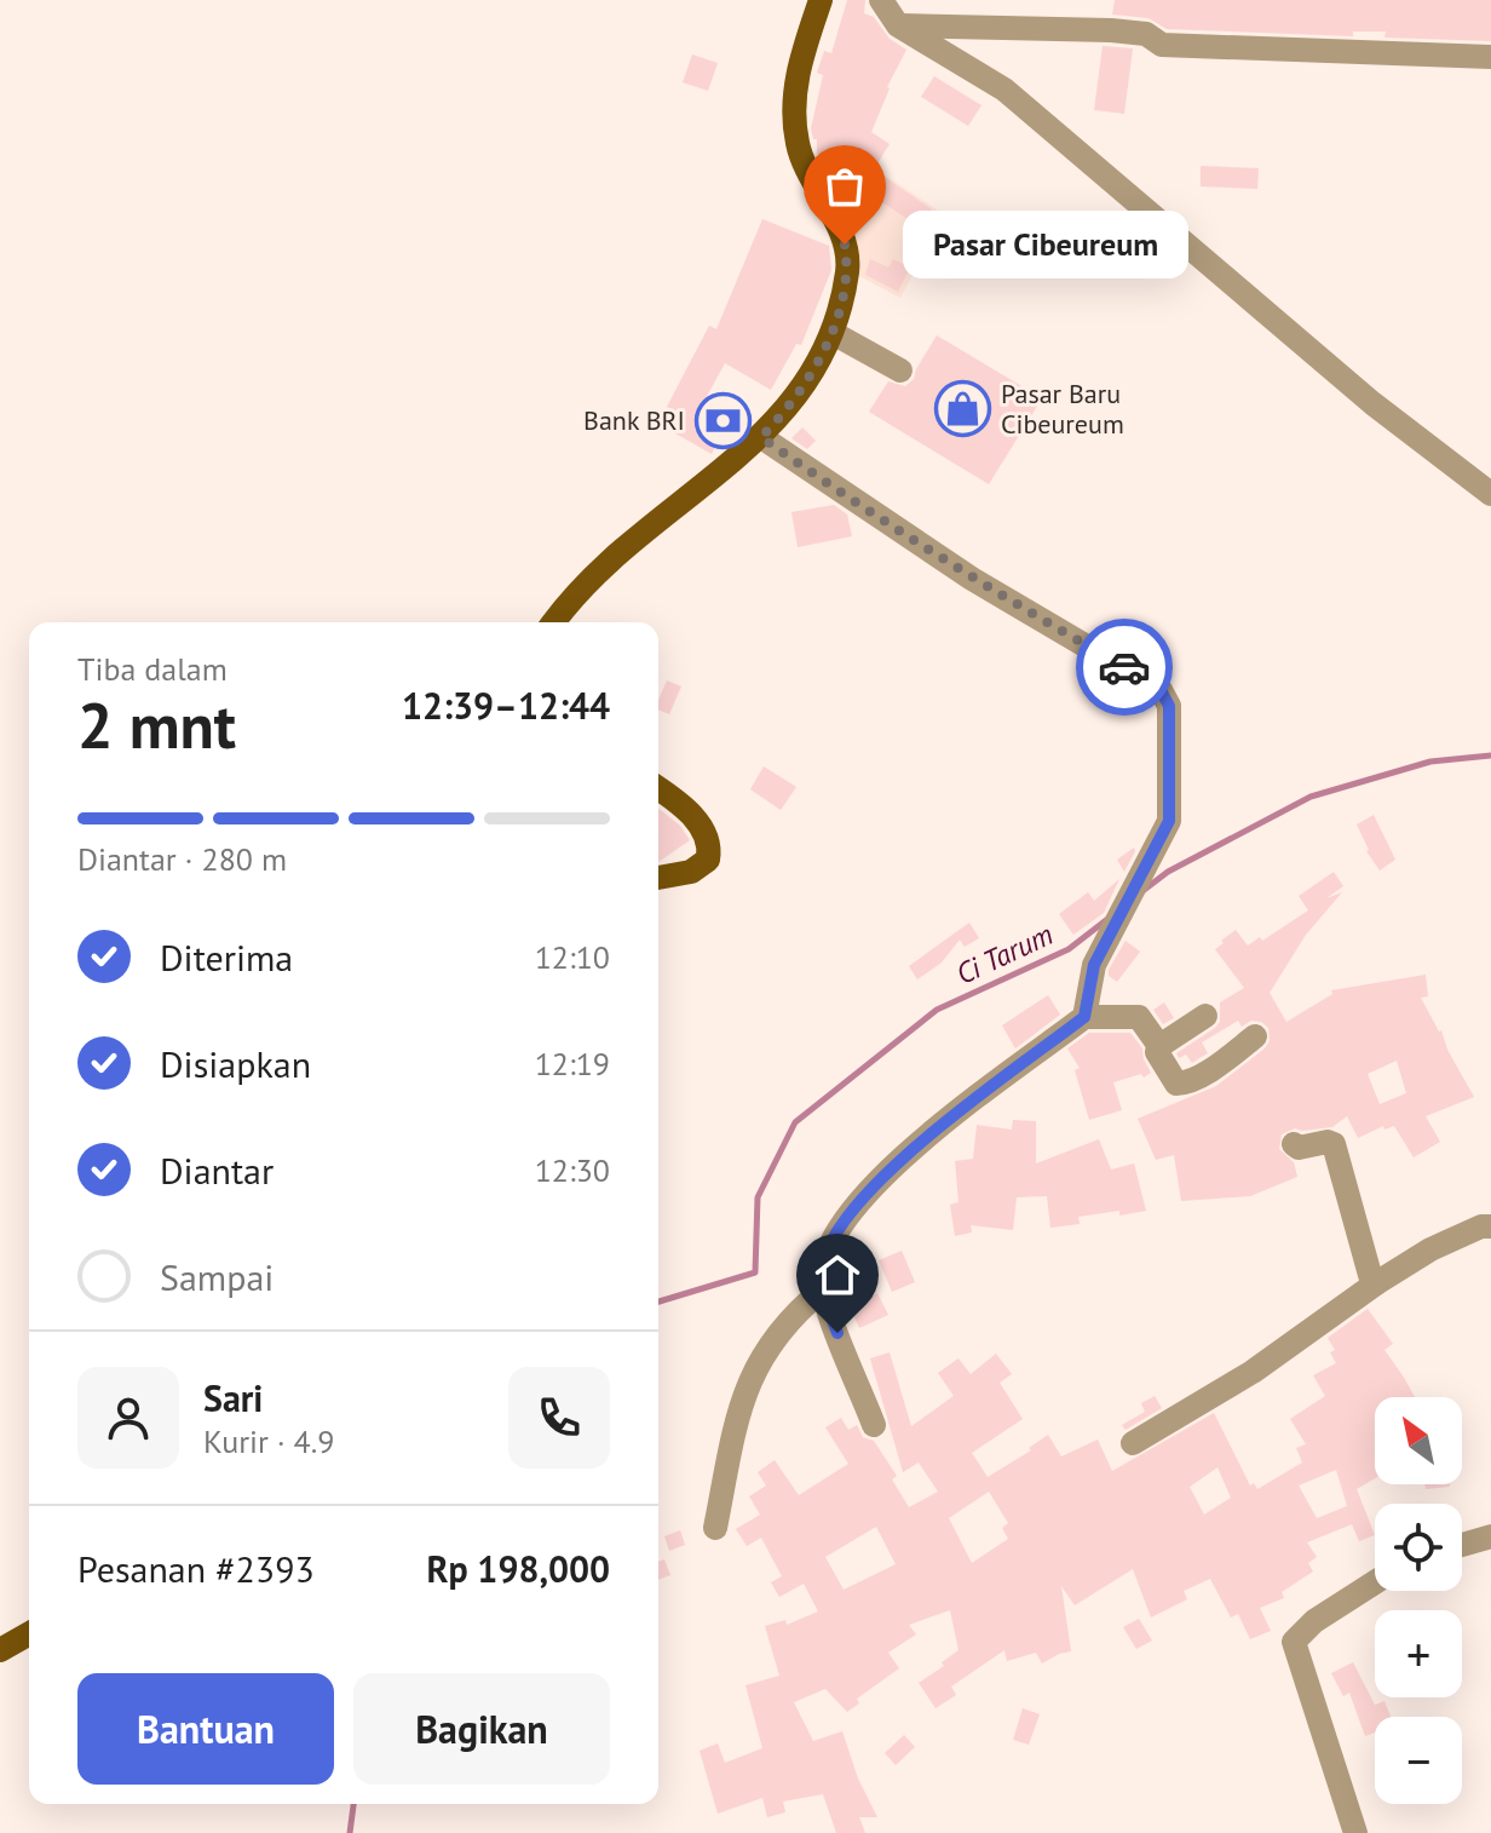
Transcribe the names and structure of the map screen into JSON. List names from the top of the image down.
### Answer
{
  "water": ["Ci Tarum"],
  "places": {
    "other": ["Pasar Cibeureum"],
    "shop": ["Pasar Baru Cibeureum"],
    "bank": ["Bank BRI"]
  },
  "north": "top left",
  "page": {
    "bubble": "Pasar Cibeureum",
    "heading": ["2 mnt", "Tiba dalam", "12:39–12:44"],
    "panel": [
      "Sari",
      "Kurir · 4.9",
      "Pesanan #2393",
      "Rp 198,000"
    ],
    "bar": "Diantar · 280 m",
    "list": [
      ["Diterima", "12:10"],
      ["Disiapkan", "12:19"],
      ["Diantar", "12:30"],
      "Sampai"
    ],
    "map_buttons": ["+", "−"],
    "buttons": ["Bantuan", "Bagikan"]
  }
}
